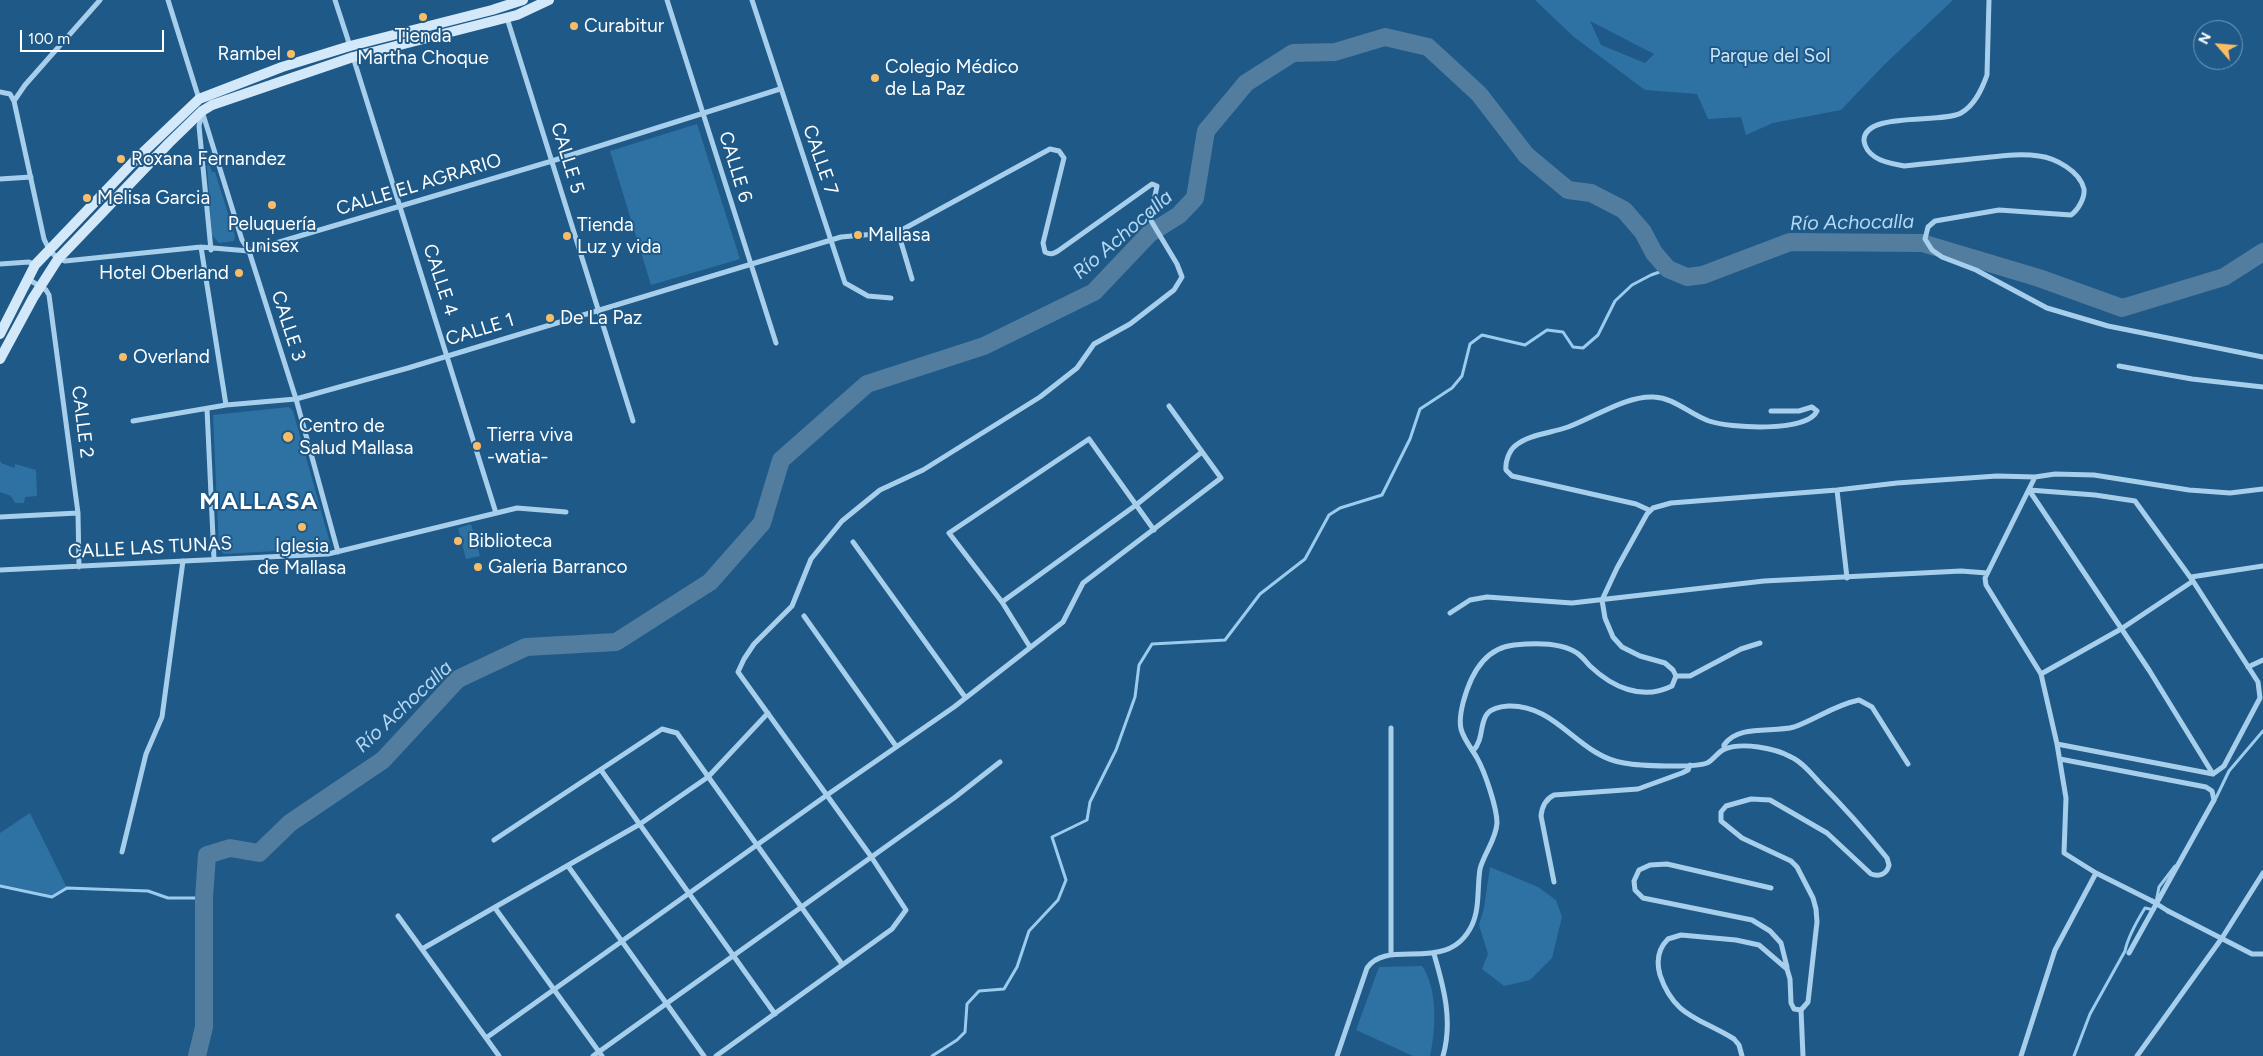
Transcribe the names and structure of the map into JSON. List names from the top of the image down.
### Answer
{
  "streets": {
    "street": [
      "CALLE 5",
      "CALLE 7",
      "CALLE 6",
      "CALLE EL AGRARIO",
      "CALLE 4",
      "CALLE 3",
      "CALLE 1",
      "CALLE 2",
      "CALLE LAS TUNAS"
    ]
  },
  "crossings": [
    ["CALLE 5", "CALLE EL AGRARIO"],
    ["CALLE 5", "CALLE 1"],
    ["CALLE 7", "CALLE EL AGRARIO"],
    ["CALLE 7", "CALLE 1"],
    ["CALLE 6", "CALLE EL AGRARIO"],
    ["CALLE 6", "CALLE 1"],
    ["CALLE EL AGRARIO", "CALLE 4"],
    ["CALLE EL AGRARIO", "CALLE 3"],
    ["CALLE 4", "CALLE 1"],
    ["CALLE 4", "CALLE LAS TUNAS"],
    ["CALLE 3", "CALLE 1"],
    ["CALLE 3", "CALLE LAS TUNAS"],
    ["CALLE 2", "CALLE LAS TUNAS"]
  ],
  "districts": ["MALLASA"],
  "water": ["Río Achocalla"],
  "parks": ["Parque del Sol"],
  "places": [
    "Tienda Martha Choque",
    "Curabitur",
    "Rambel",
    "Colegio Médico de La Paz",
    "Roxana Fernandez",
    "Melisa Garcia",
    "Peluquería unisex",
    "Mallasa",
    "Tienda Luz y vida",
    "Hotel Oberland",
    "De La Paz",
    "Overland",
    "Centro de Salud Mallasa",
    "Tierra viva -watia-",
    "Iglesia de Mallasa",
    "Biblioteca",
    "Galeria Barranco"
  ],
  "scale_bar": "100 m",
  "north": "top left"
}
